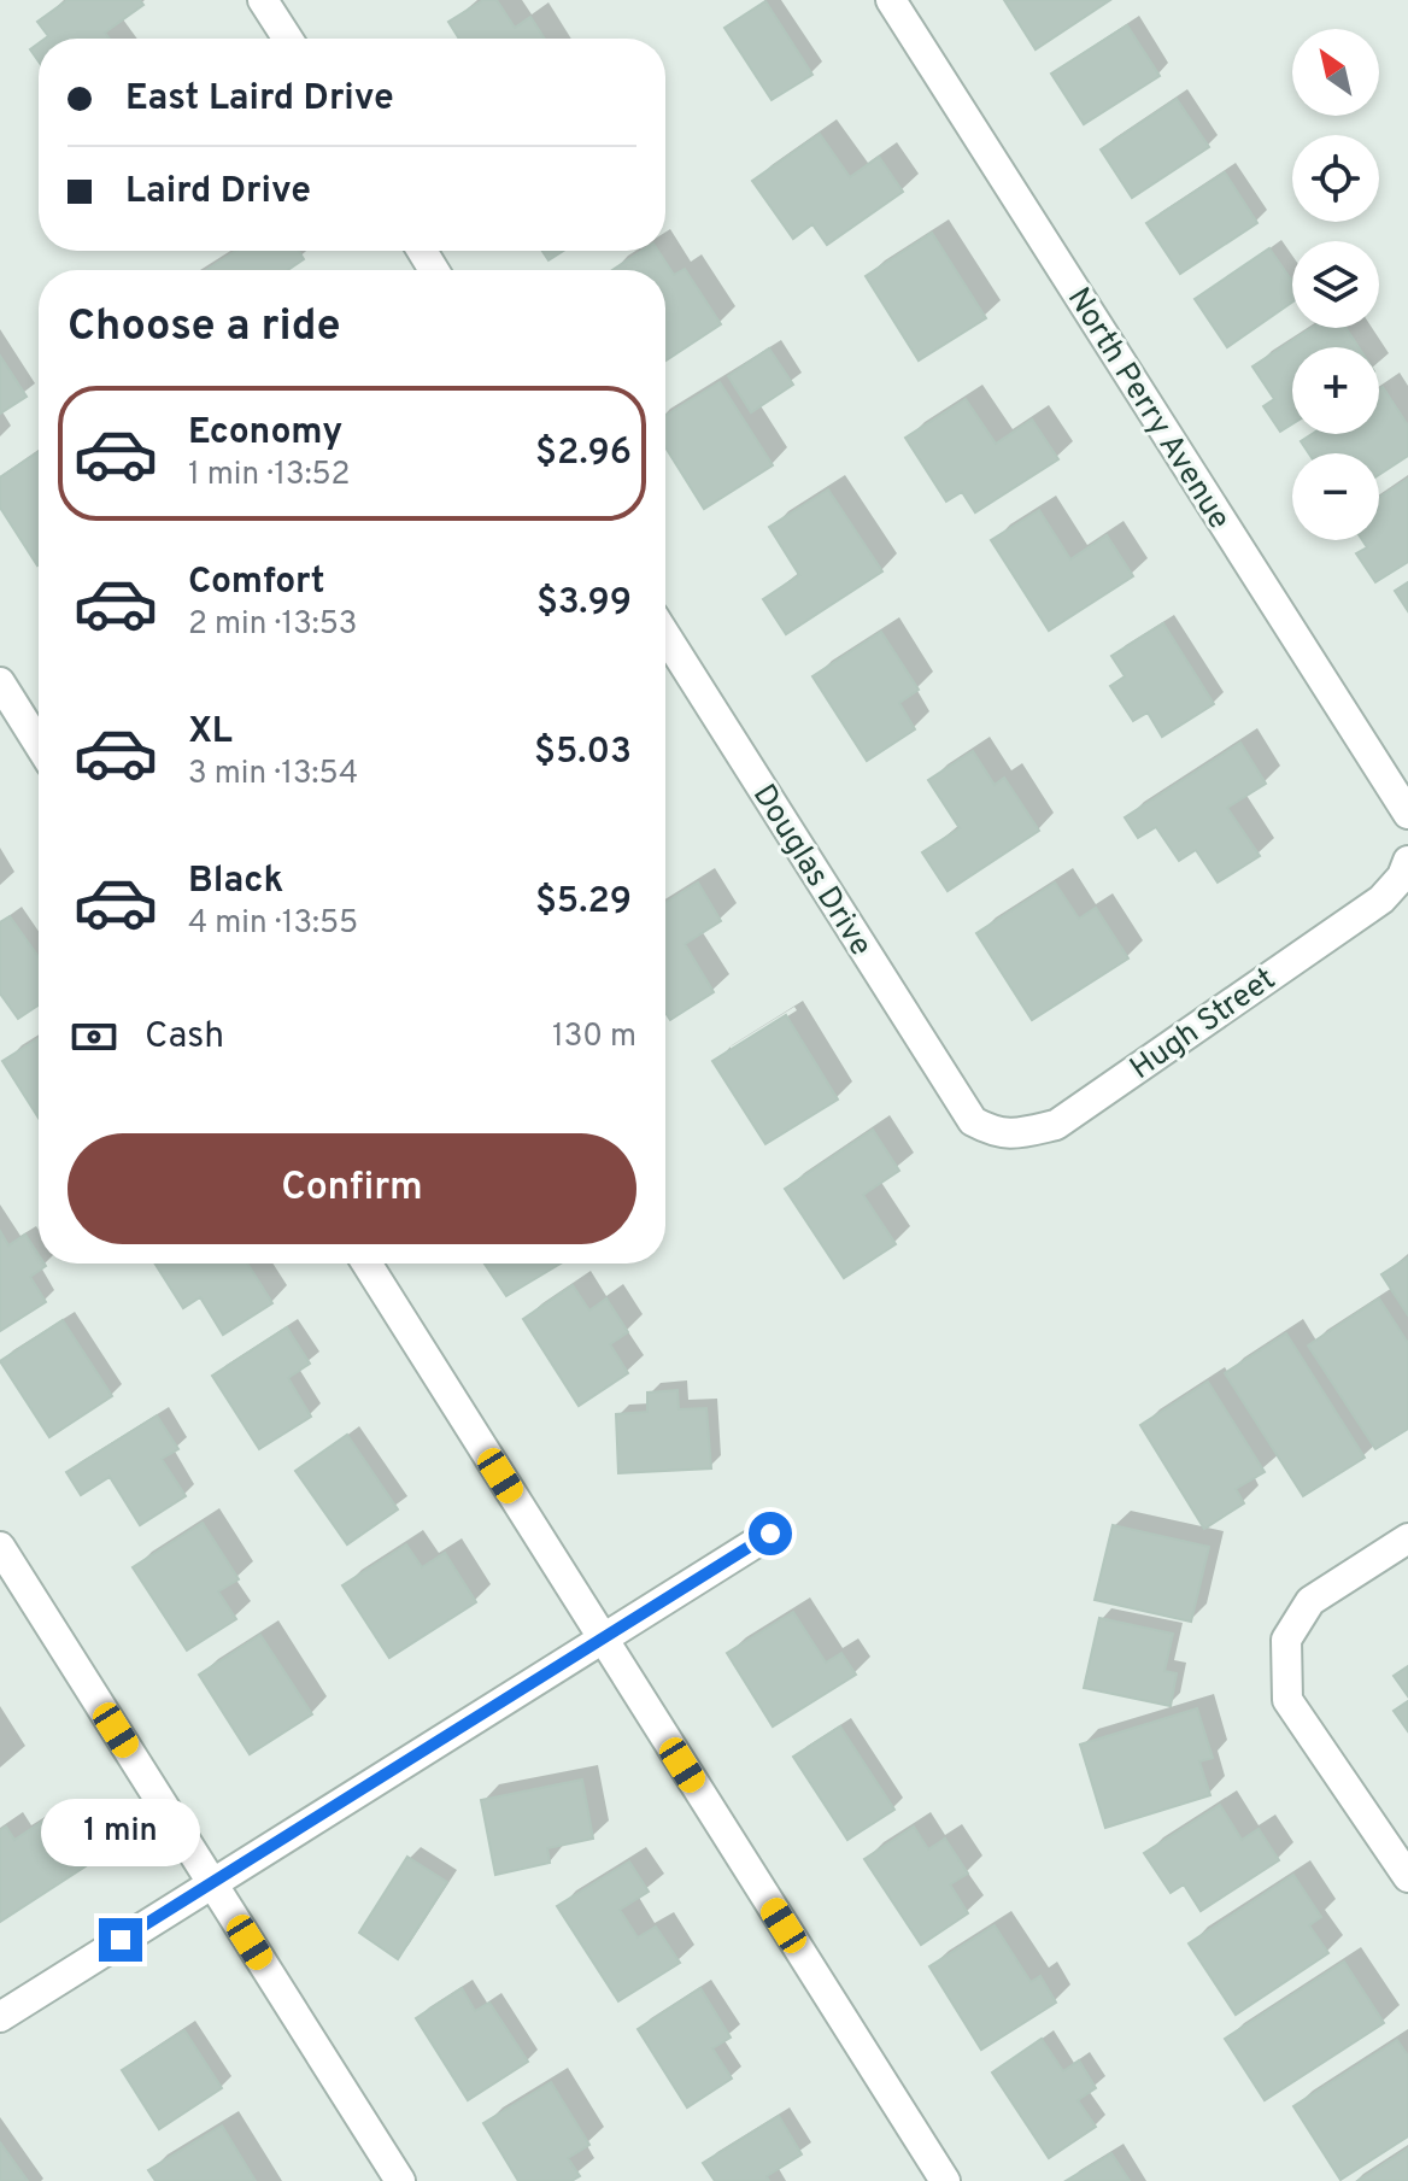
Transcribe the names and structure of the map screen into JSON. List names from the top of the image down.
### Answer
{
  "streets": {
    "street": ["North Perry Avenue", "Douglas Drive", "Hugh Street"]
  },
  "crossings": [
    ["Douglas Drive", "Hugh Street"]
  ],
  "north": "top left",
  "page": {
    "map_buttons": ["+", "−"],
    "banner": ["East Laird Drive", "Laird Drive"],
    "heading": "Choose a ride",
    "list": [
      {
        "name": "Economy",
        "note": "1 min · 13:52",
        "value": "$2.96"
      },
      {
        "name": "Comfort",
        "note": "2 min · 13:53",
        "value": "$3.99"
      },
      {
        "name": "XL",
        "note": "3 min · 13:54",
        "value": "$5.03"
      },
      {
        "name": "Black",
        "note": "4 min · 13:55",
        "value": "$5.29"
      }
    ],
    "pay": ["Cash", "130 m"],
    "buttons": "Confirm",
    "bubble": "1 min"
  }
}
